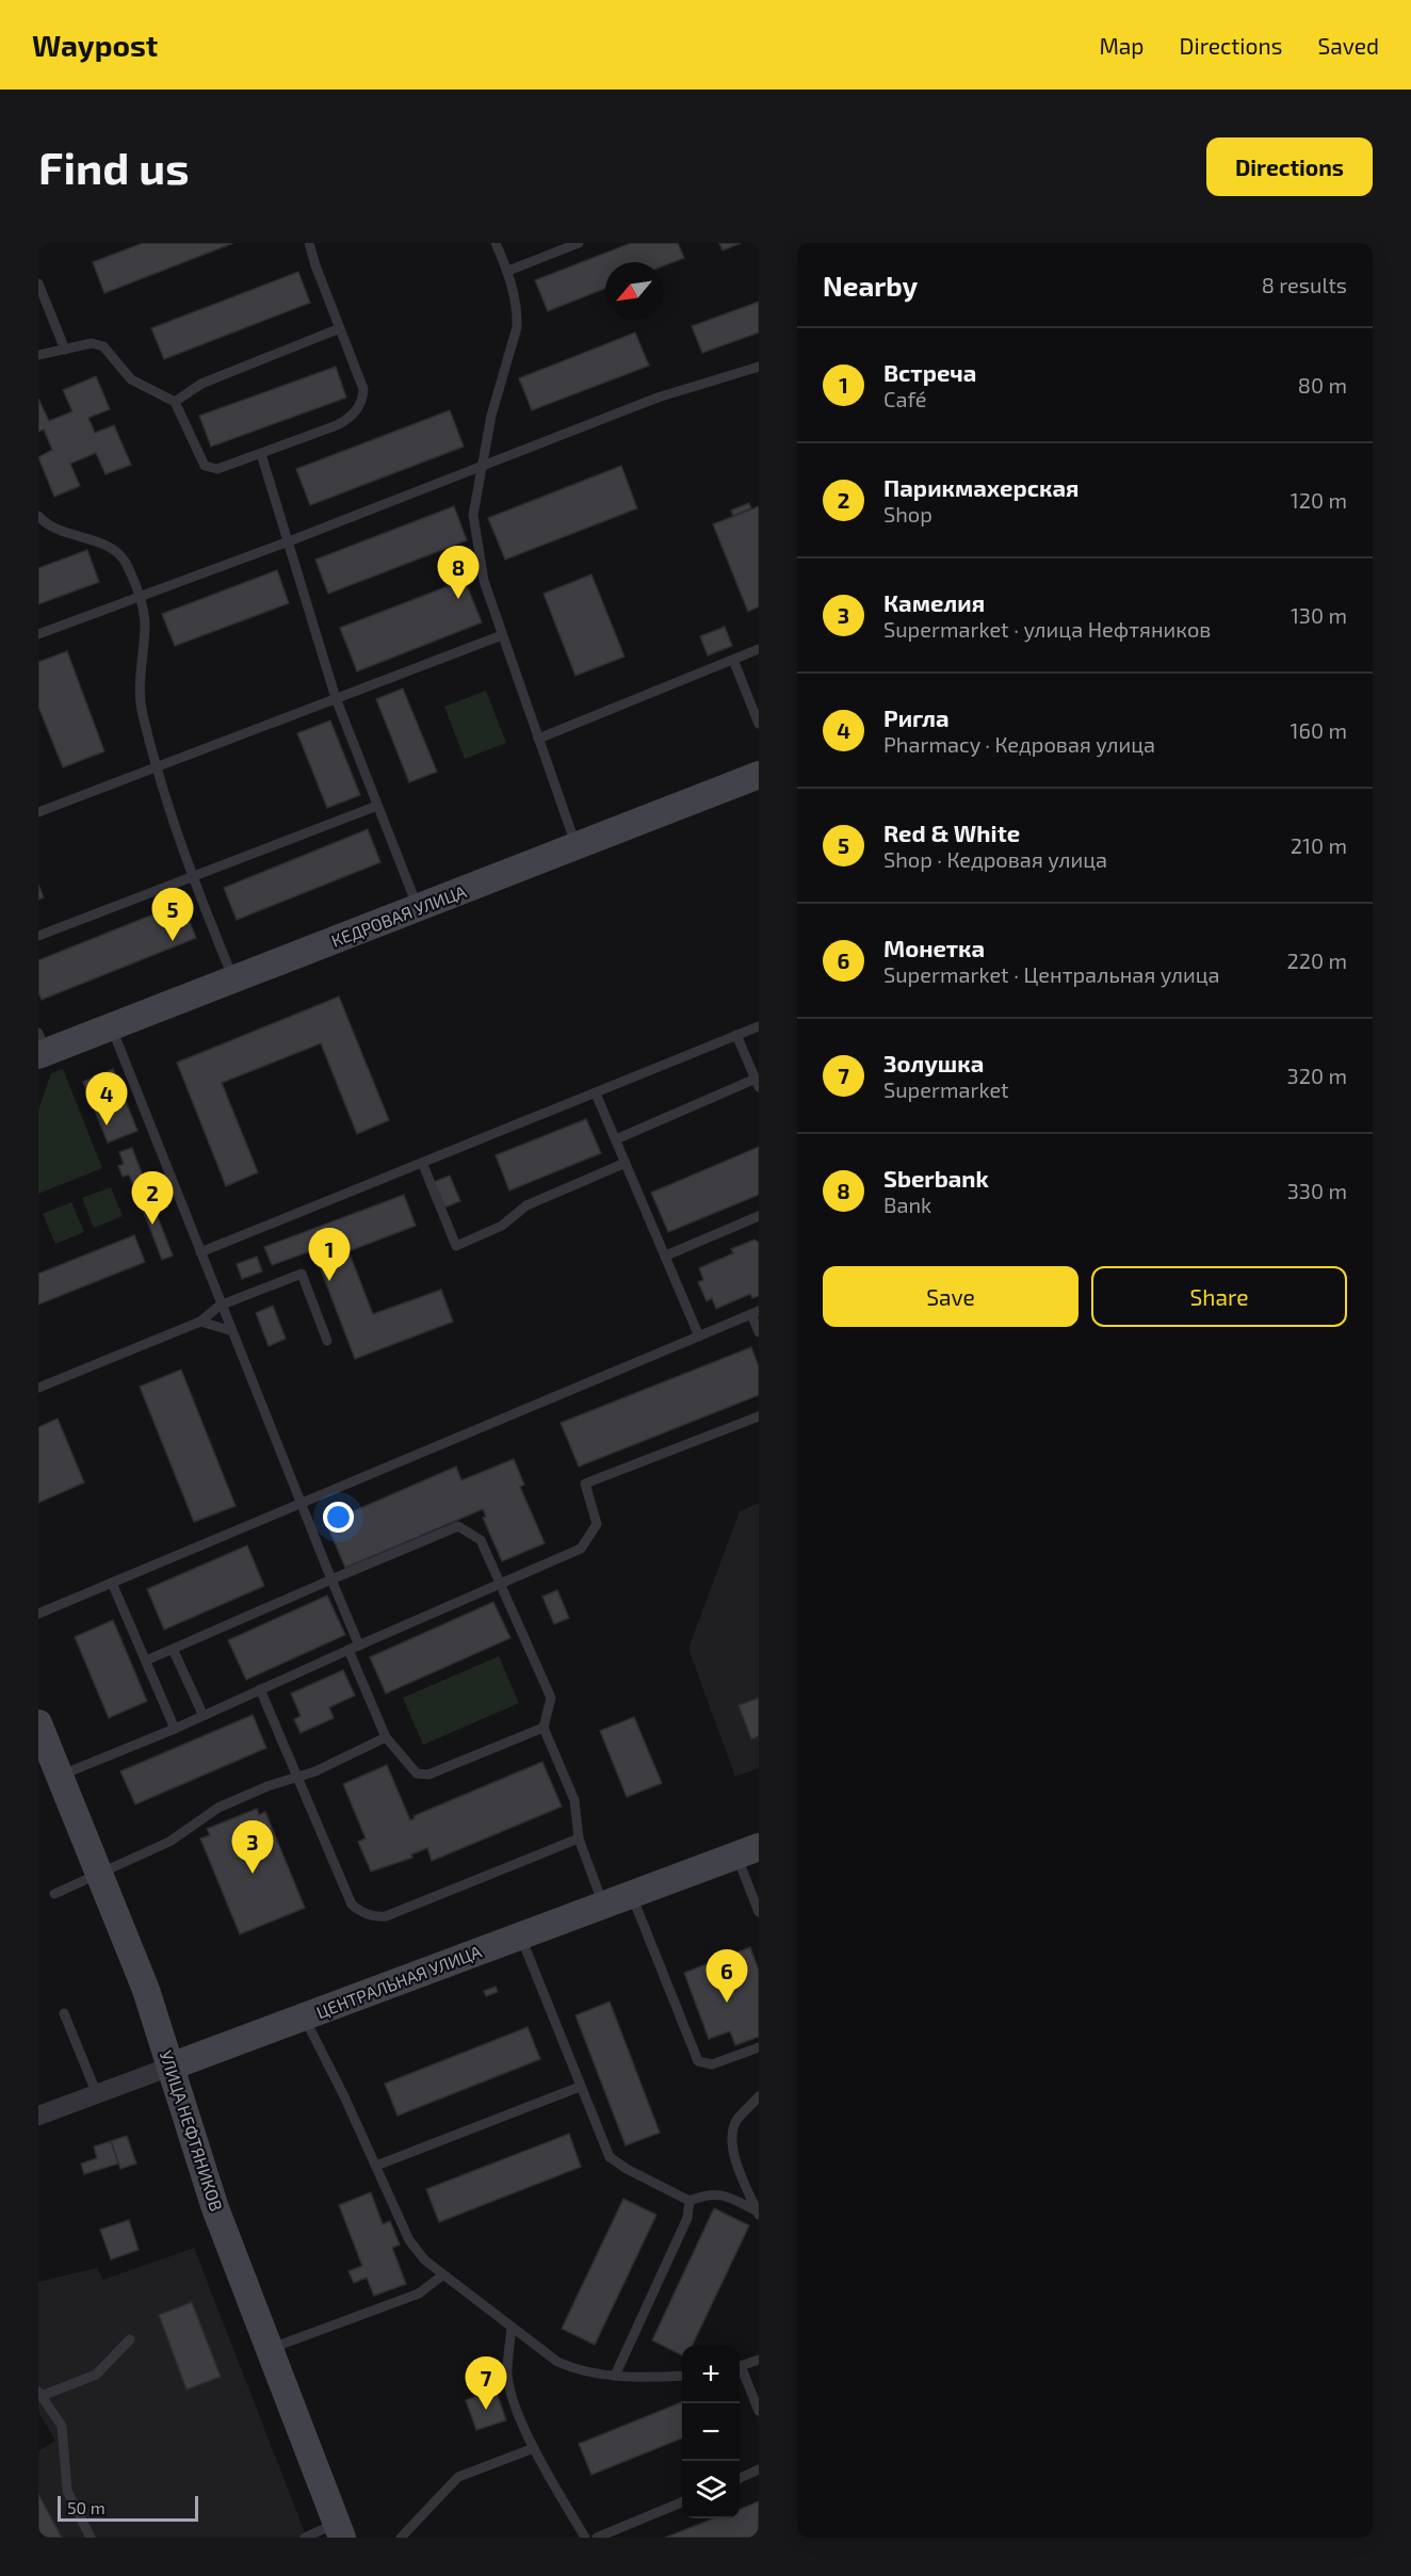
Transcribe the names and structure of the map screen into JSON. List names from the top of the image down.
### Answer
{
  "streets": {
    "street": ["КЕДРОВАЯ УЛИЦА", "ЦЕНТРАЛЬНАЯ УЛИЦА", "УЛИЦА НЕФТЯНИКОВ"]
  },
  "crossings": [
    ["ЦЕНТРАЛЬНАЯ УЛИЦА", "УЛИЦА НЕФТЯНИКОВ"]
  ],
  "scale_bar": "50 m",
  "north": "bottom left",
  "page": {
    "header": "Waypost",
    "nav": ["Map", "Directions", "Saved"],
    "buttons": [
      "Directions",
      ["Save", "Share"]
    ],
    "title": "Find us",
    "heading": ["Nearby", "8 results"],
    "list": [
      {
        "mark": "1",
        "name": "Встреча",
        "note": "Café",
        "value": "80 m"
      },
      {
        "mark": "2",
        "name": "Парикмахерская",
        "note": "Shop",
        "value": "120 m"
      },
      {
        "mark": "3",
        "name": "Камелия",
        "note": "Supermarket · улица Нефтяников",
        "value": "130 m"
      },
      {
        "mark": "4",
        "name": "Ригла",
        "note": "Pharmacy · Кедровая улица",
        "value": "160 m"
      },
      {
        "mark": "5",
        "name": "Red & White",
        "note": "Shop · Кедровая улица",
        "value": "210 m"
      },
      {
        "mark": "6",
        "name": "Монетка",
        "note": "Supermarket · Центральная улица",
        "value": "220 m"
      },
      {
        "mark": "7",
        "name": "Золушка",
        "note": "Supermarket",
        "value": "320 m"
      },
      {
        "mark": "8",
        "name": "Sberbank",
        "note": "Bank",
        "value": "330 m"
      }
    ],
    "pins": [
      "8",
      "5",
      "4",
      "2",
      "1",
      "3",
      "6",
      "7"
    ],
    "map_buttons": ["+", "−"],
    "scale": "50 m"
  }
}
